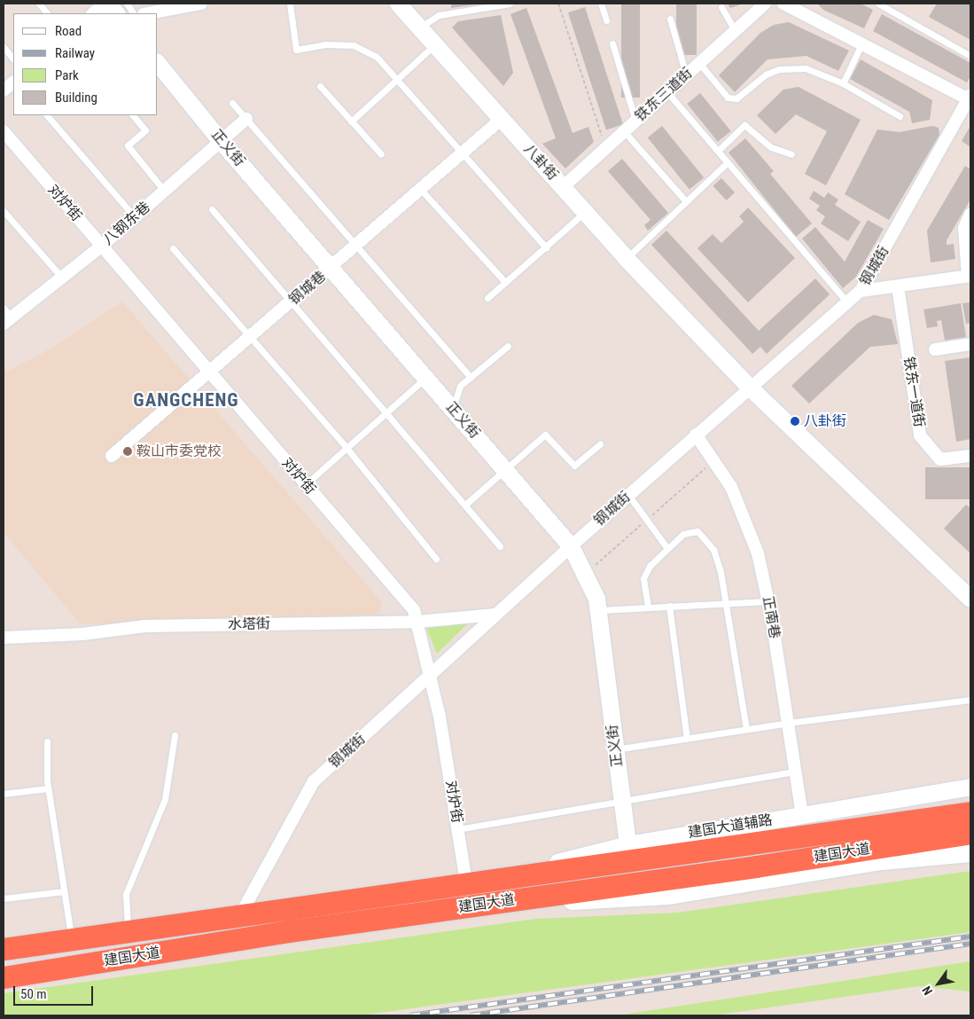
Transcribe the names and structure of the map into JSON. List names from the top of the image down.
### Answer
{
  "streets": {
    "highway": ["建国大道"],
    "street": [
      "铁东三道街",
      "正义街",
      "八卦街",
      "对炉街",
      "八钢东巷",
      "钢城街",
      "钢城巷",
      "铁东一道街",
      "正南巷",
      "水塔街",
      "建国大道辅路"
    ]
  },
  "crossings": [
    ["铁东三道街", "八卦街"],
    ["正义街", "八钢东巷"],
    ["正义街", "钢城街"],
    ["正义街", "钢城巷"],
    ["正义街", "建国大道辅路"],
    ["八卦街", "钢城街"],
    ["八卦街", "钢城巷"],
    ["对炉街", "八钢东巷"],
    ["对炉街", "钢城街"],
    ["对炉街", "钢城巷"],
    ["对炉街", "水塔街"],
    ["对炉街", "建国大道"],
    ["钢城街", "正南巷"],
    ["钢城街", "水塔街"],
    ["钢城街", "建国大道"],
    ["正南巷", "建国大道辅路"],
    ["建国大道辅路", "建国大道"]
  ],
  "districts": ["GANGCHENG"],
  "places": ["八卦街", "鞍山市委党校"],
  "legend": [
    "Road",
    "Railway",
    "Park",
    "Building"
  ],
  "scale_bar": "50 m",
  "north": "bottom left"
}
